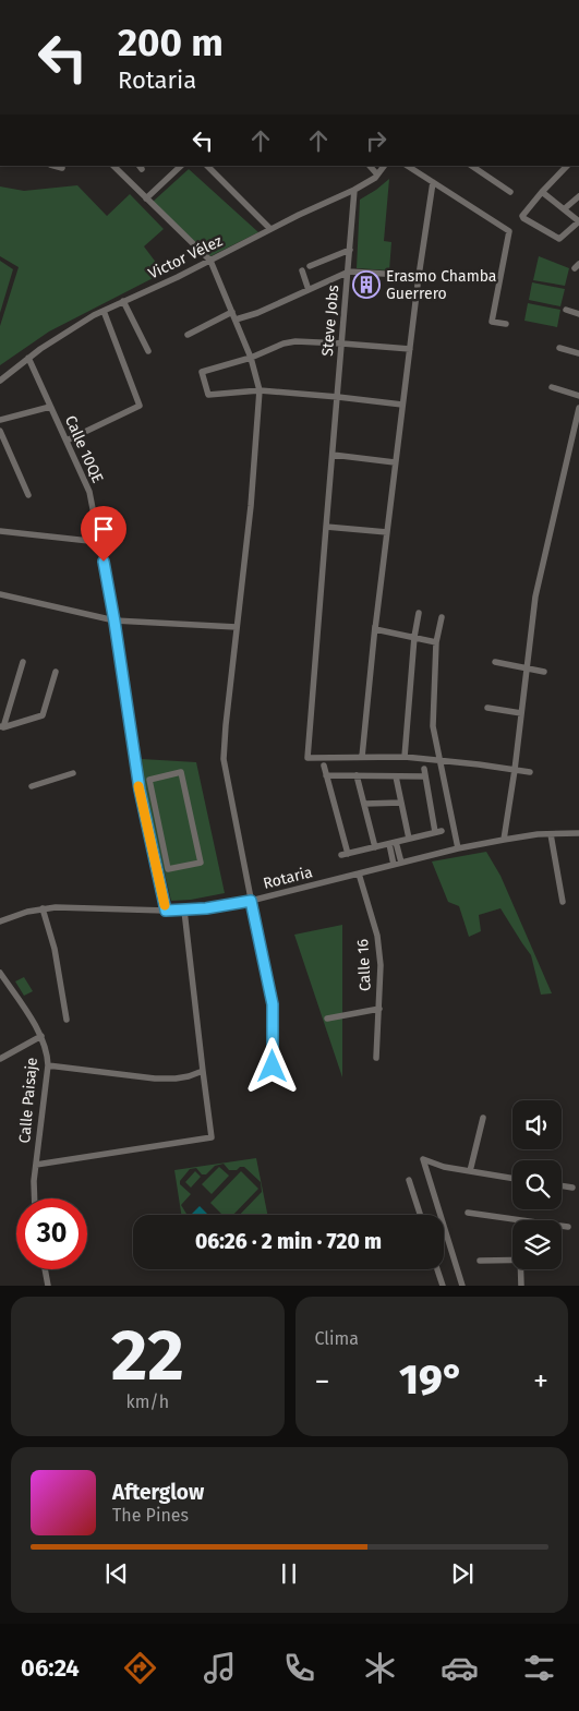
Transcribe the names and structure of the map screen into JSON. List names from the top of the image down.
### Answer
{
  "streets": {
    "street": [
      "Victor Vélez",
      "Steve Jobs",
      "Calle 10QE",
      "Rotaria",
      "Calle 16",
      "Calle Paisaje"
    ]
  },
  "crossings": [
    ["Victor Vélez", "Steve Jobs"],
    ["Victor Vélez", "Calle 10QE"],
    ["Calle 10QE", "Rotaria"],
    ["Rotaria", "Calle 16"]
  ],
  "places": {
    "building": ["Erasmo Chamba Guerrero"]
  },
  "page": {
    "turn": ["200 m", "Rotaria"],
    "limit": "30",
    "trip": "06:26 · 2 min · 720 m",
    "tile": [
      ["22", "km/h"],
      "Clima"
    ],
    "heat": ["−", "19°", "+"],
    "song": ["Afterglow", "The Pines"],
    "tabs": "06:24"
  }
}
